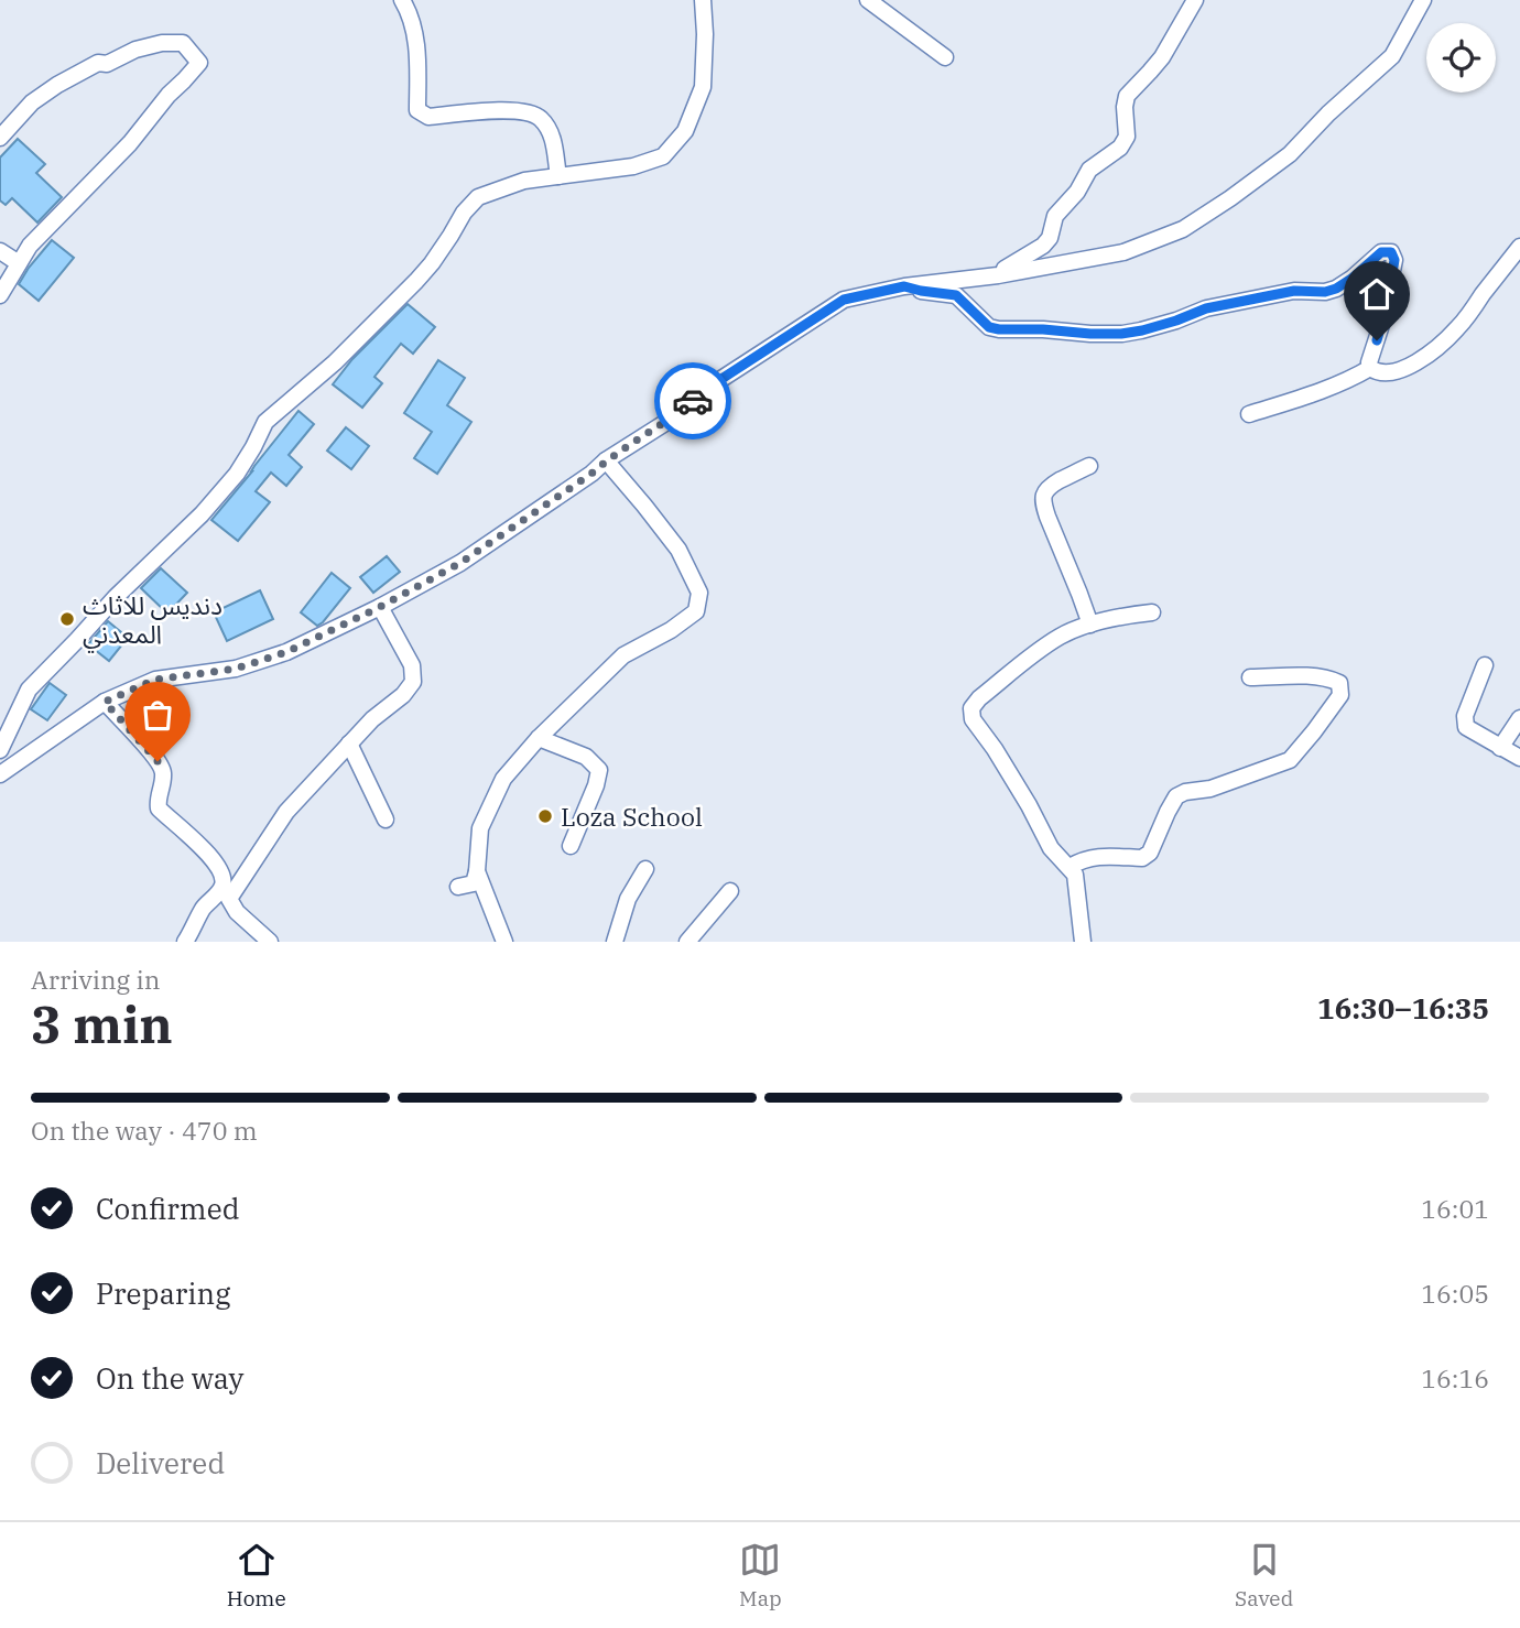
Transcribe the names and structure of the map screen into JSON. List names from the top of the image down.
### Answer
{
  "places": ["دنديس للاثاث المعدني", "Loza School"],
  "page": {
    "heading": ["3 min", "Arriving in", "16:30–16:35"],
    "bar": "On the way · 470 m",
    "list": [
      ["Confirmed", "16:01"],
      ["Preparing", "16:05"],
      ["On the way", "16:16"],
      "Delivered"
    ],
    "tabs": ["Home", "Map", "Saved"]
  }
}
